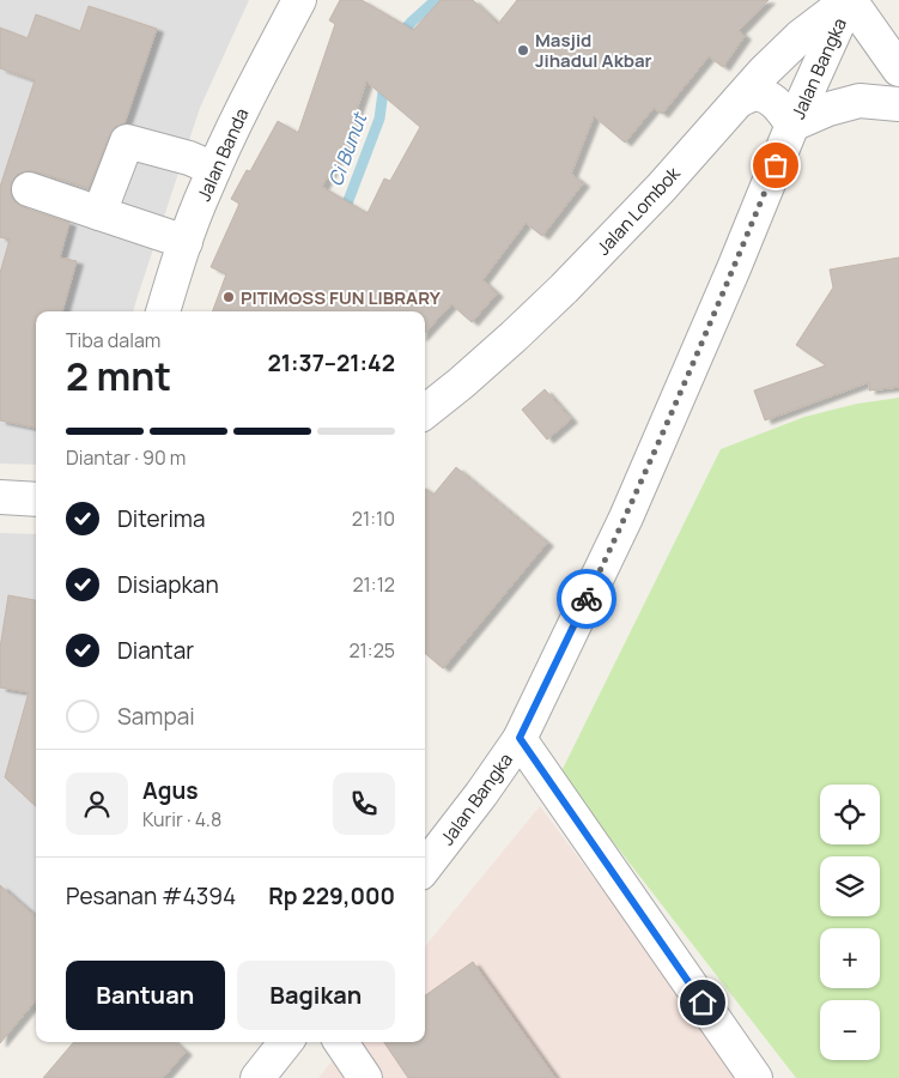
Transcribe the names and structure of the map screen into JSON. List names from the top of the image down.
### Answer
{
  "streets": {
    "street": ["Jalan Bangka", "Jalan Banda", "Jalan Lombok"]
  },
  "crossings": [
    ["Jalan Bangka", "Jalan Lombok"]
  ],
  "water": ["Ci Bunut"],
  "places": ["Masjid Jihadul Akbar", "PITIMOSS FUN LIBRARY"],
  "page": {
    "heading": ["2 mnt", "Tiba dalam", "21:37–21:42"],
    "panel": [
      "Agus",
      "Kurir · 4.8",
      "Pesanan #4394",
      "Rp 229,000"
    ],
    "bar": "Diantar · 90 m",
    "list": [
      ["Diterima", "21:10"],
      ["Disiapkan", "21:12"],
      ["Diantar", "21:25"],
      "Sampai"
    ],
    "map_buttons": ["+", "−"],
    "buttons": ["Bantuan", "Bagikan"]
  }
}
